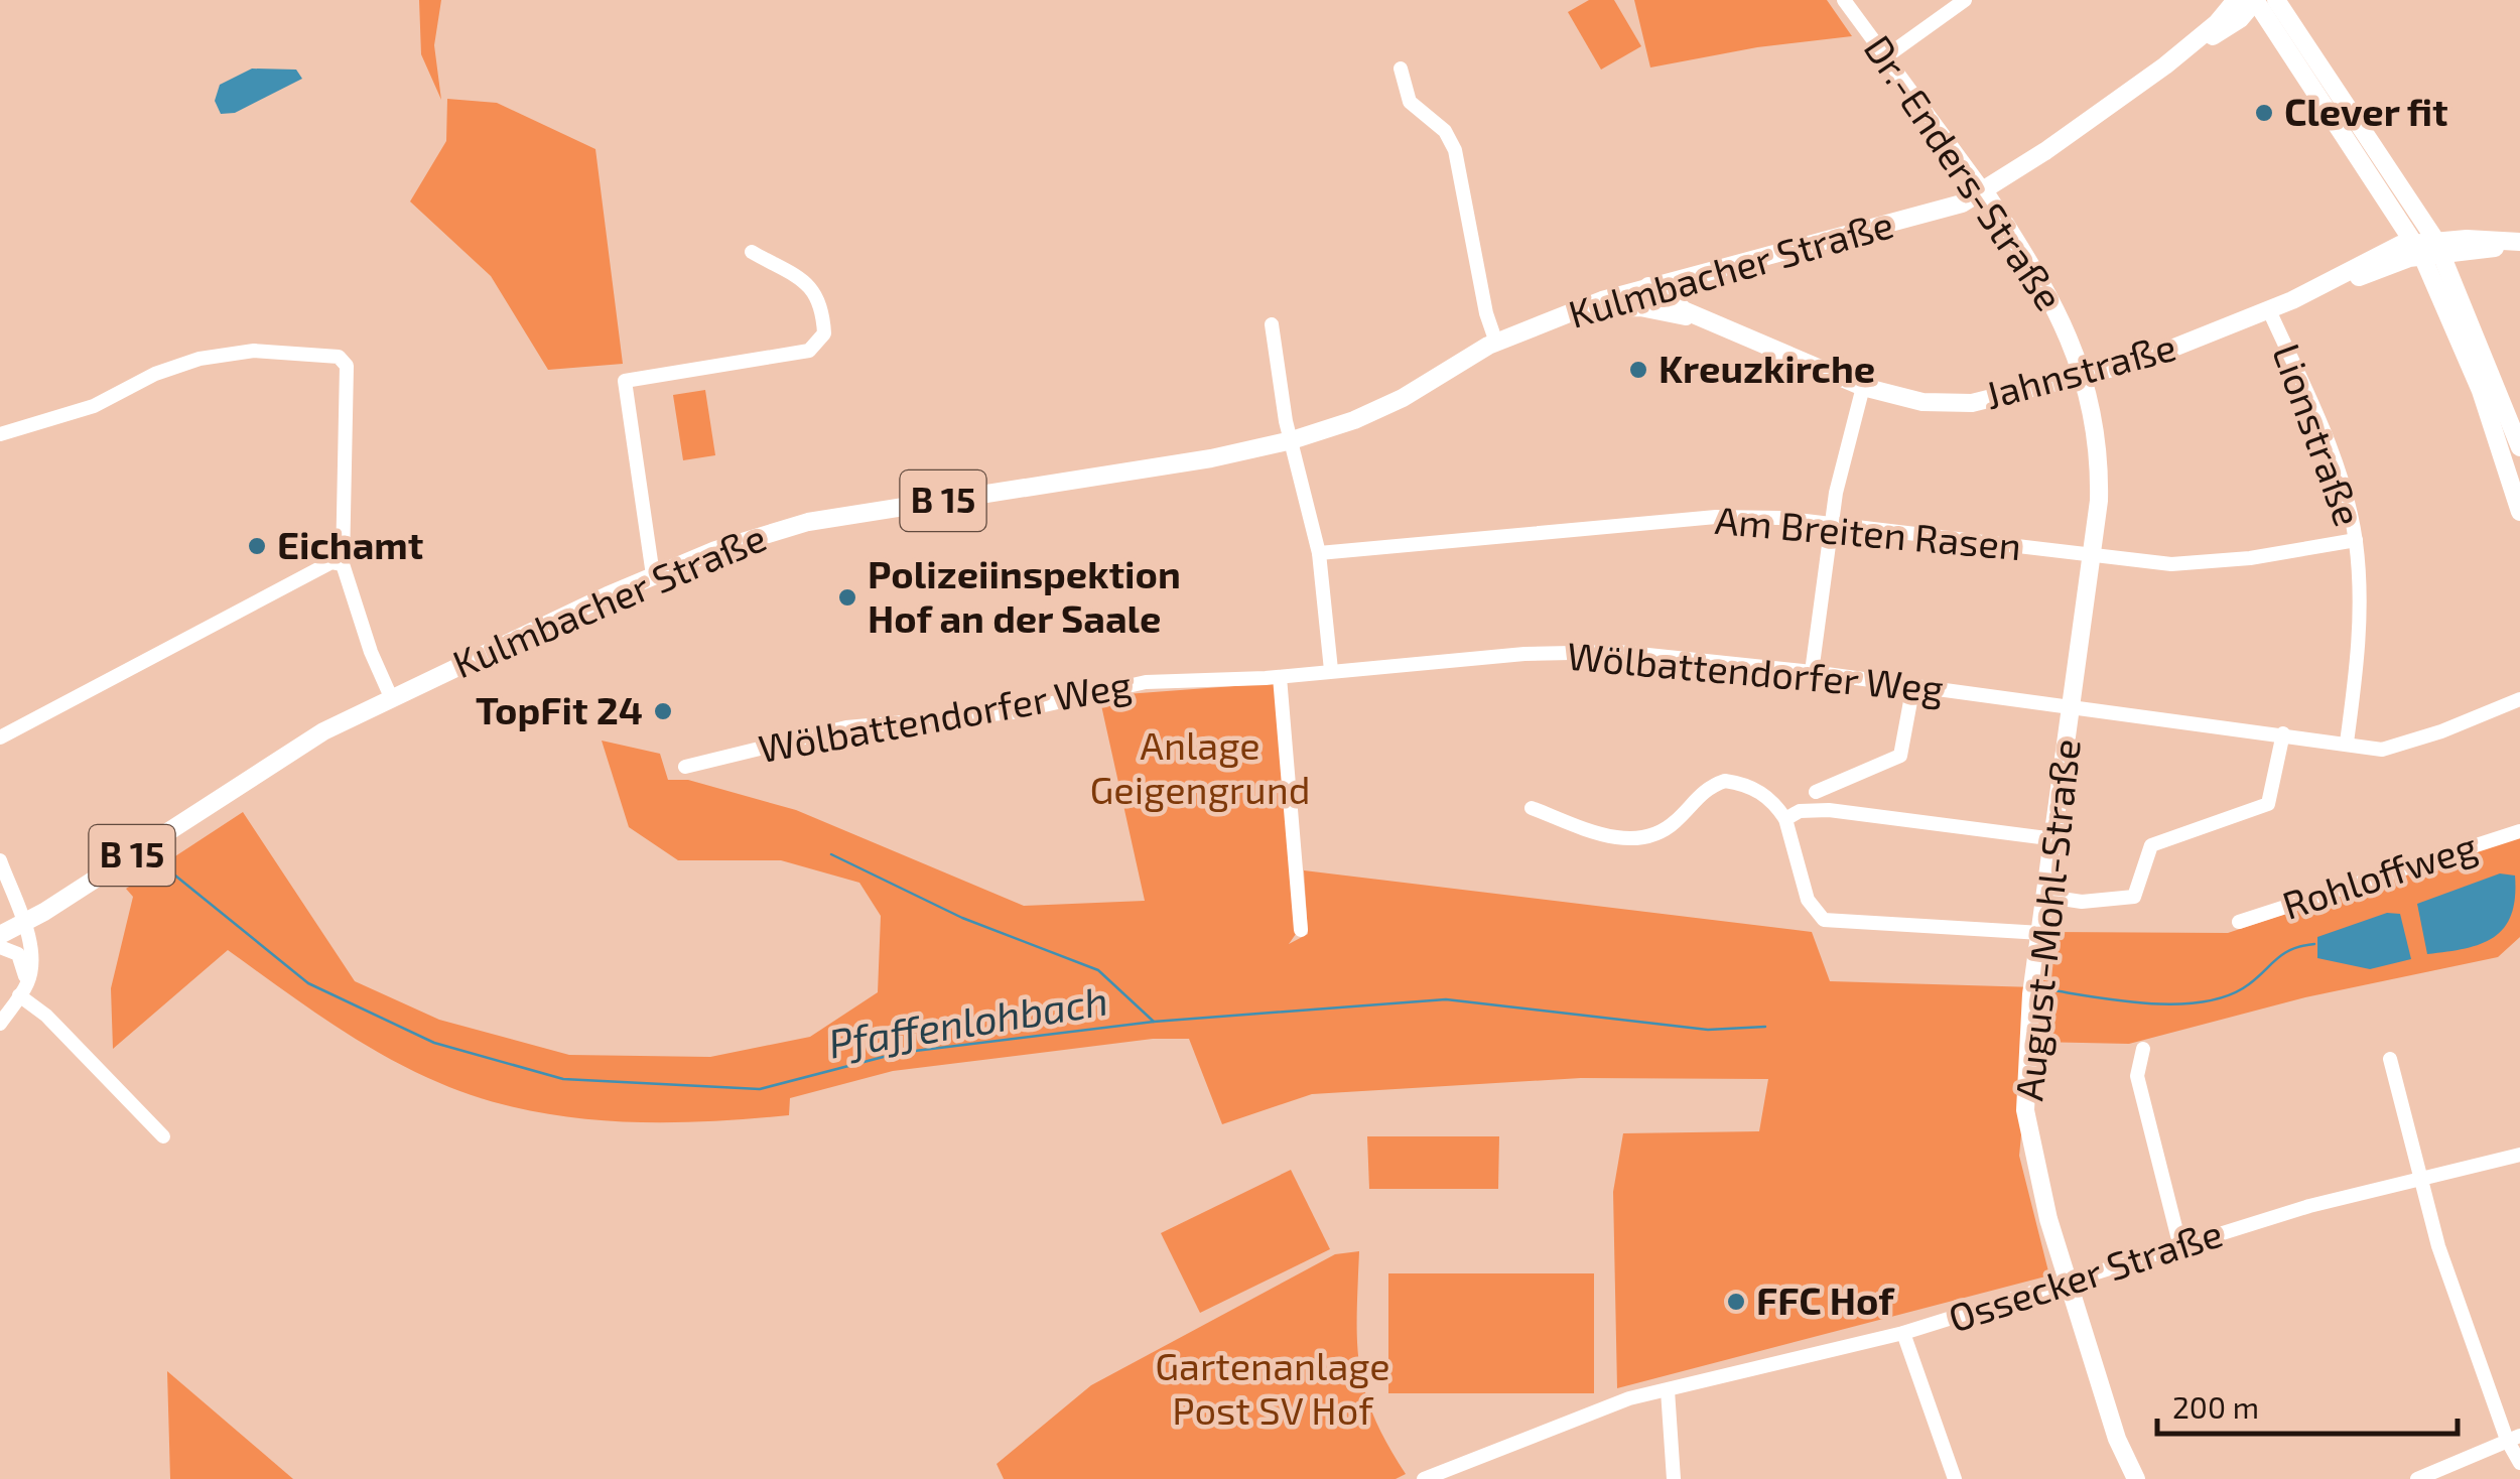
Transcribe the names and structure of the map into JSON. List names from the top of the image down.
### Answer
{
  "streets": {
    "main road": [
      "Dr.-Enders-Straße",
      "Kulmbacher Straße",
      "Jahnstraße",
      "B 15",
      "August-Mohl-Straße"
    ],
    "street": [
      "Lionstraße",
      "Am Breiten Rasen",
      "Wölbattendorfer Weg",
      "Rohloffweg",
      "Ossecker Straße"
    ]
  },
  "crossings": [
    ["Dr.-Enders-Straße", "Kulmbacher Straße"],
    ["Dr.-Enders-Straße", "Jahnstraße"],
    ["Dr.-Enders-Straße", "Am Breiten Rasen"],
    ["Dr.-Enders-Straße", "Wölbattendorfer Weg"],
    ["Dr.-Enders-Straße", "August-Mohl-Straße"],
    ["Kulmbacher Straße", "Jahnstraße"],
    ["Kulmbacher Straße", "B 15"],
    ["Jahnstraße", "Lionstraße"],
    ["Jahnstraße", "B 15"],
    ["Lionstraße", "Am Breiten Rasen"],
    ["Lionstraße", "Wölbattendorfer Weg"],
    ["Wölbattendorfer Weg", "August-Mohl-Straße"],
    ["August-Mohl-Straße", "Ossecker Straße"]
  ],
  "water": ["Pfaffenlohbach"],
  "parks": ["Anlage Geigengrund", "Gartenanlage Post SV Hof"],
  "places": [
    "Clever fit",
    "Kreuzkirche",
    "Eichamt",
    "Polizeiinspektion Hof an der Saale",
    "TopFit 24",
    "FFC Hof"
  ],
  "scale_bar": "200 m"
}
